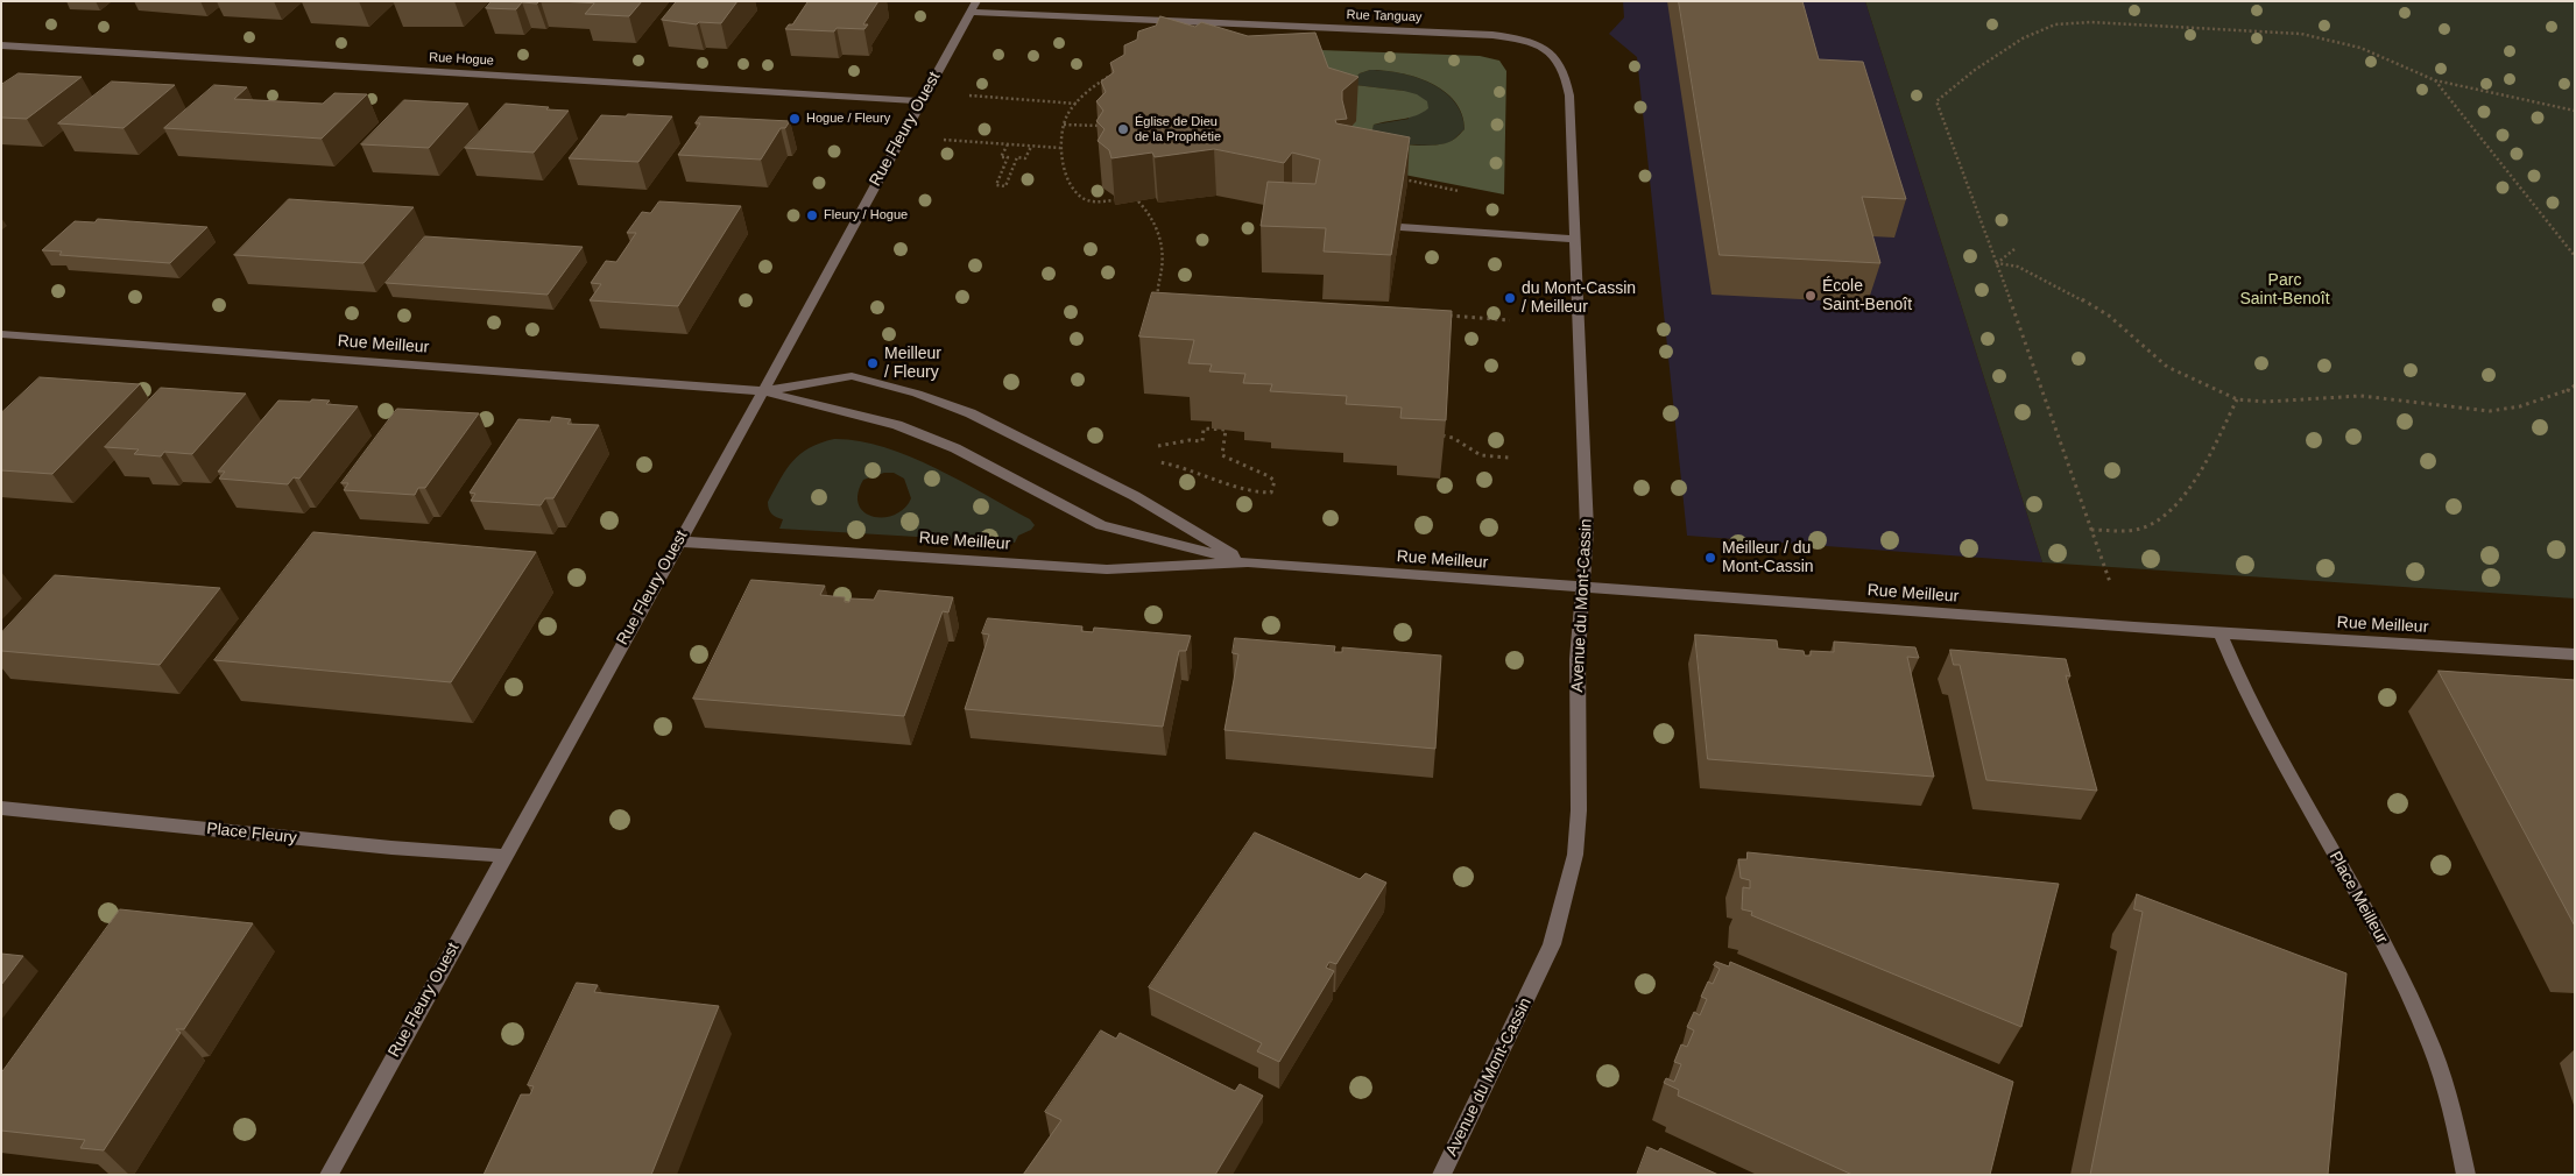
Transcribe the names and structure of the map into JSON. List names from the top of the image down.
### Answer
{
  "streets": {
    "street": [
      "Rue Tanguay",
      "Rue Hogue",
      "Rue Fleury Ouest",
      "Rue Meilleur",
      "Avenue du Mont-Cassin",
      "Place Fleury",
      "Place Meilleur"
    ]
  },
  "crossings": [
    ["Rue Tanguay", "Rue Fleury Ouest"],
    ["Rue Tanguay", "Avenue du Mont-Cassin"],
    ["Rue Hogue", "Rue Fleury Ouest"],
    ["Rue Fleury Ouest", "Rue Meilleur"],
    ["Rue Fleury Ouest", "Place Fleury"],
    ["Rue Meilleur", "Avenue du Mont-Cassin"],
    ["Rue Meilleur", "Place Meilleur"]
  ],
  "parks": ["Parc Saint-Benoît"],
  "places": [
    "Hogue / Fleury",
    "Église de Dieu de la Prophétie",
    "Fleury / Hogue",
    "École Saint-Benoît",
    "du Mont-Cassin / Meilleur",
    "Meilleur / Fleury",
    "Meilleur / du Mont-Cassin"
  ]
}
